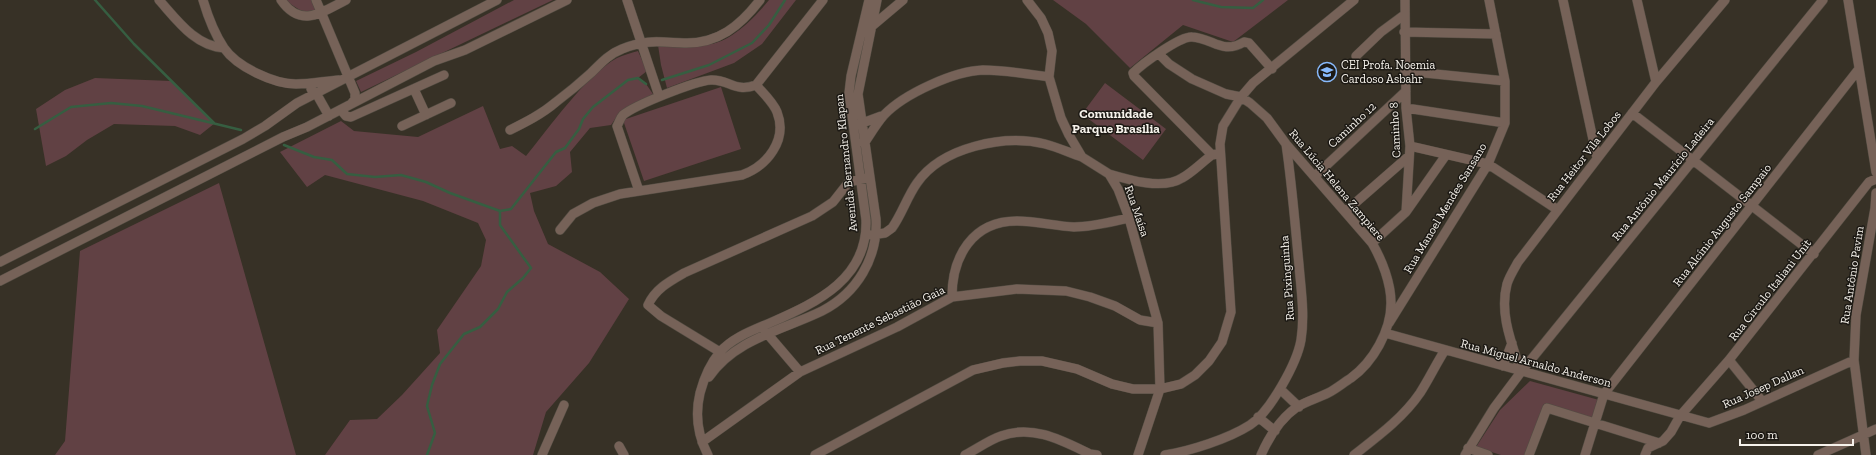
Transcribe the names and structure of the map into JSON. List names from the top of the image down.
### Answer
{
  "streets": {
    "street": [
      "Caminho 12",
      "Caminho 8",
      "Rua Heitor Vila Lobos",
      "Avenida Bernandro Klapan",
      "Rua Antônio Maurício Ladeira",
      "Rua Lúcia Helena Zampiere",
      "Rua Manoel Mendes Sansano",
      "Rua Maísa",
      "Rua Alcínio Augusto Sampaio",
      "Rua Antônio Pavim",
      "Rua Pixinguinha",
      "Rua Circulo Italiani Unit",
      "Rua Tenente Sebastião Gaia",
      "Rua Miguel Arnaldo Anderson",
      "Rua Josep Dallan"
    ]
  },
  "crossings": [
    ["Caminho 12", "Caminho 8"],
    ["Caminho 12", "Rua Lúcia Helena Zampiere"],
    ["Rua Heitor Vila Lobos", "Rua Antônio Maurício Ladeira"],
    ["Rua Heitor Vila Lobos", "Rua Miguel Arnaldo Anderson"],
    ["Avenida Bernandro Klapan", "Rua Tenente Sebastião Gaia"],
    ["Rua Antônio Maurício Ladeira", "Rua Miguel Arnaldo Anderson"],
    ["Rua Lúcia Helena Zampiere", "Rua Manoel Mendes Sansano"],
    ["Rua Lúcia Helena Zampiere", "Rua Pixinguinha"],
    ["Rua Lúcia Helena Zampiere", "Rua Miguel Arnaldo Anderson"],
    ["Rua Manoel Mendes Sansano", "Rua Miguel Arnaldo Anderson"],
    ["Rua Maísa", "Rua Tenente Sebastião Gaia"],
    ["Rua Alcínio Augusto Sampaio", "Rua Miguel Arnaldo Anderson"],
    ["Rua Antônio Pavim", "Rua Josep Dallan"],
    ["Rua Circulo Italiani Unit", "Rua Miguel Arnaldo Anderson"],
    ["Rua Circulo Italiani Unit", "Rua Josep Dallan"],
    ["Rua Miguel Arnaldo Anderson", "Rua Josep Dallan"]
  ],
  "districts": ["Comunidade Parque Brasilia"],
  "places": {
    "school or university": ["CEI Profa. Noemia Cardoso Asbahr"]
  },
  "scale_bar": "100 m"
}
